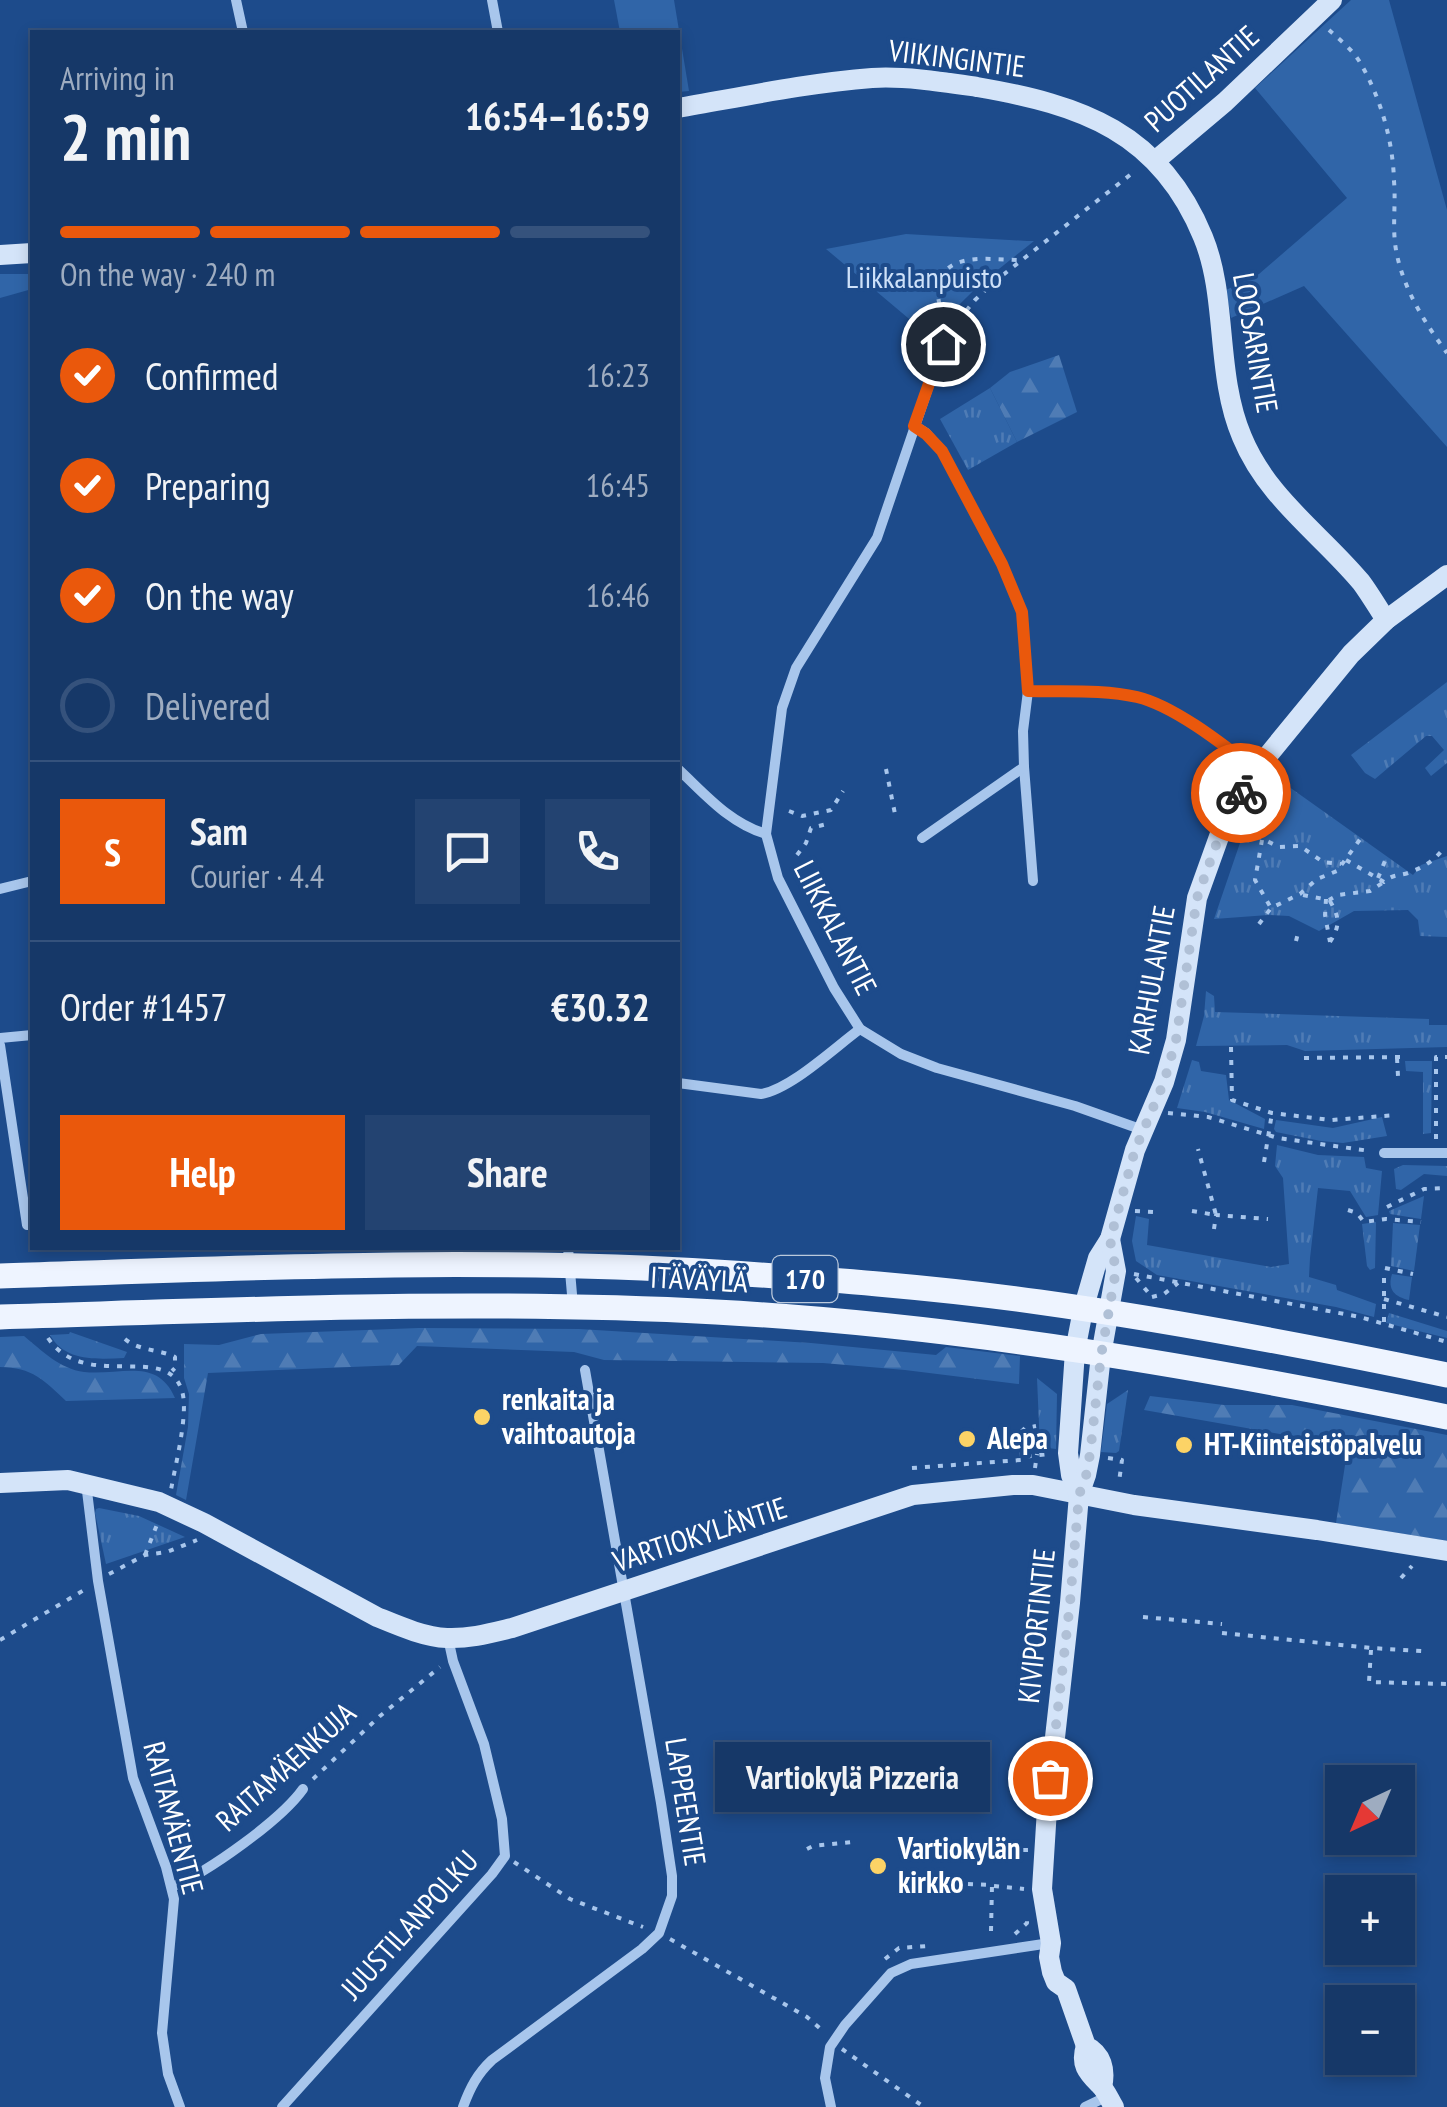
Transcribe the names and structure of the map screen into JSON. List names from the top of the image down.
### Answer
{
  "streets": {
    "main road": ["170", "ITÄVÄYLÄ"],
    "street": [
      "VIIKINGINTIE",
      "PUOTILANTIE",
      "LOOSARINTIE",
      "LIIKKALANTIE",
      "KARHULANTIE",
      "VARTIOKYLÄNTIE",
      "KIVIPORTINTIE",
      "RAITAMÄENKUJA",
      "LAPPEENTIE",
      "RAITAMÄENTIE",
      "JUUSTILANPOLKU"
    ]
  },
  "crossings": [
    ["VIIKINGINTIE", "PUOTILANTIE"],
    ["VIIKINGINTIE", "LOOSARINTIE"],
    ["PUOTILANTIE", "LOOSARINTIE"],
    ["LOOSARINTIE", "KARHULANTIE"],
    ["LIIKKALANTIE", "KARHULANTIE"],
    ["KARHULANTIE", "ITÄVÄYLÄ"],
    ["KARHULANTIE", "KIVIPORTINTIE"],
    ["ITÄVÄYLÄ", "KIVIPORTINTIE"],
    ["VARTIOKYLÄNTIE", "KIVIPORTINTIE"],
    ["VARTIOKYLÄNTIE", "LAPPEENTIE"],
    ["VARTIOKYLÄNTIE", "RAITAMÄENTIE"],
    ["VARTIOKYLÄNTIE", "JUUSTILANPOLKU"],
    ["RAITAMÄENKUJA", "RAITAMÄENTIE"]
  ],
  "parks": ["Liikkalanpuisto"],
  "places": [
    "renkaita ja vaihtoautoja",
    "Alepa",
    "HT-Kiinteistöpalvelu",
    "Vartiokylä Pizzeria",
    "Vartiokylän kirkko"
  ],
  "north": "bottom left",
  "page": {
    "heading": ["2 min", "Arriving in", "16:54–16:59"],
    "panel": [
      "Sam",
      "Courier · 4.4",
      "Order #1457",
      "€30.32"
    ],
    "bar": "On the way · 240 m",
    "list": [
      ["Confirmed", "16:23"],
      ["Preparing", "16:45"],
      ["On the way", "16:46"],
      "Delivered"
    ],
    "round": "S",
    "buttons": ["Help", "Share"],
    "bubble": "Vartiokylä Pizzeria",
    "map_buttons": ["+", "−"]
  }
}
